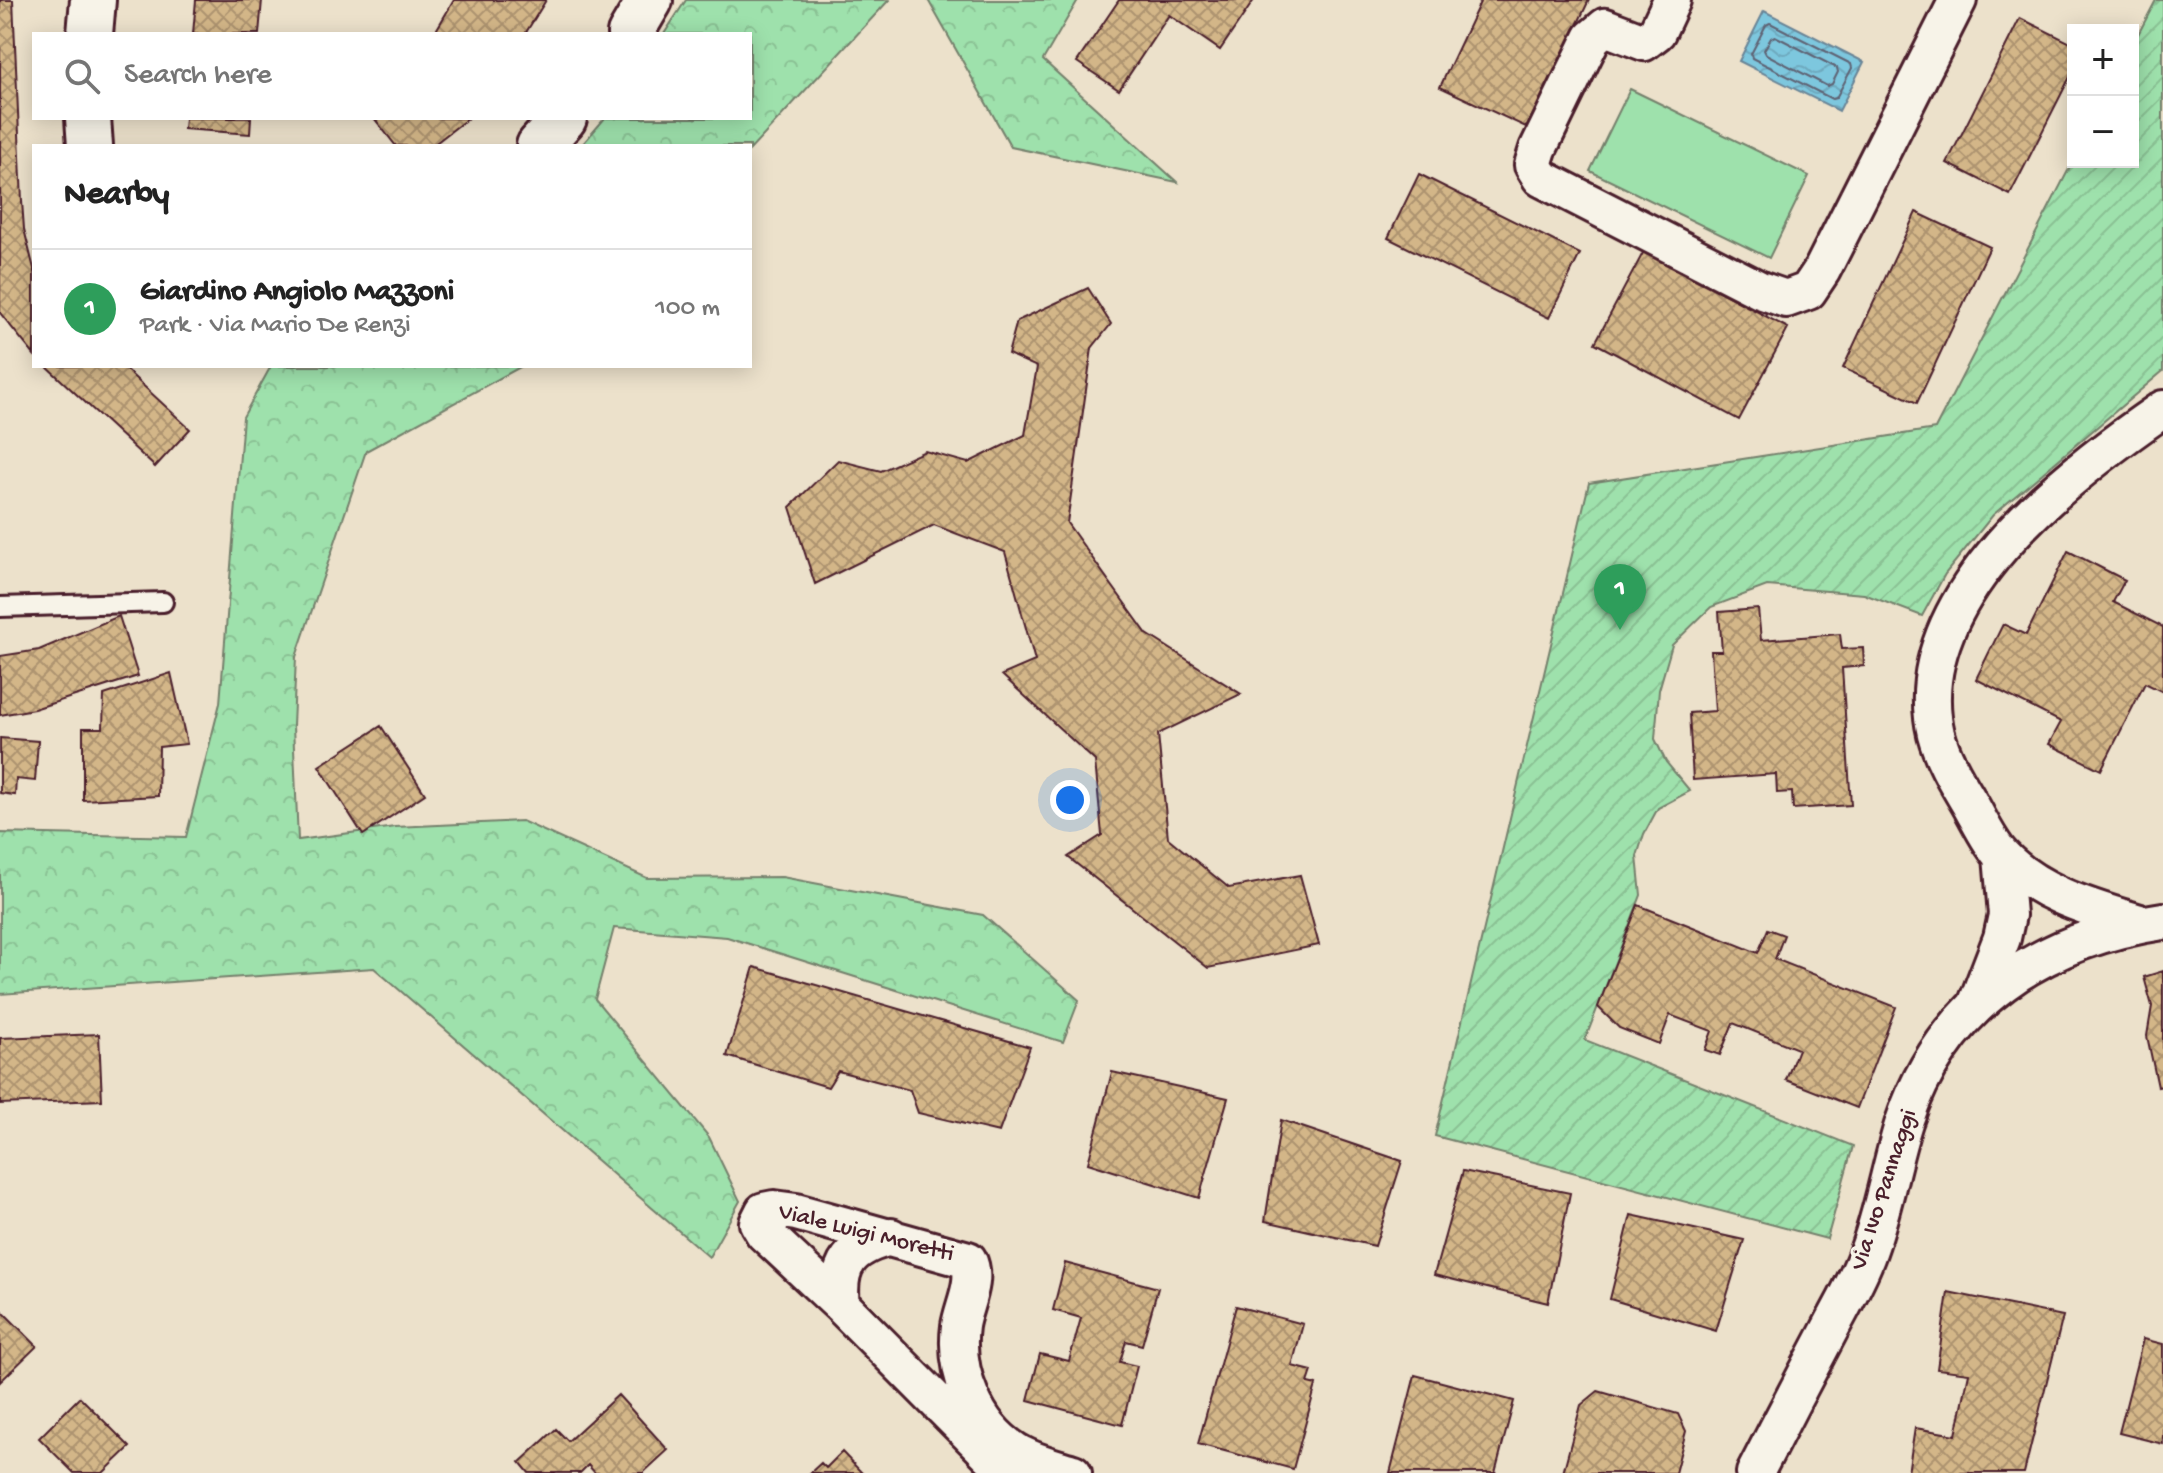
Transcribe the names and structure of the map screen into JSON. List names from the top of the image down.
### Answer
{
  "streets": {
    "street": ["Via Ivo Pannaggi", "Viale Luigi Moretti"]
  },
  "page": {
    "map_buttons": ["+", "−"],
    "search": "Search here",
    "heading": "Nearby",
    "list": [
      {
        "mark": "1",
        "name": "Giardino Angiolo Mazzoni",
        "note": "Park · Via Mario De Renzi",
        "value": "100 m"
      }
    ],
    "pins": "1"
  }
}
